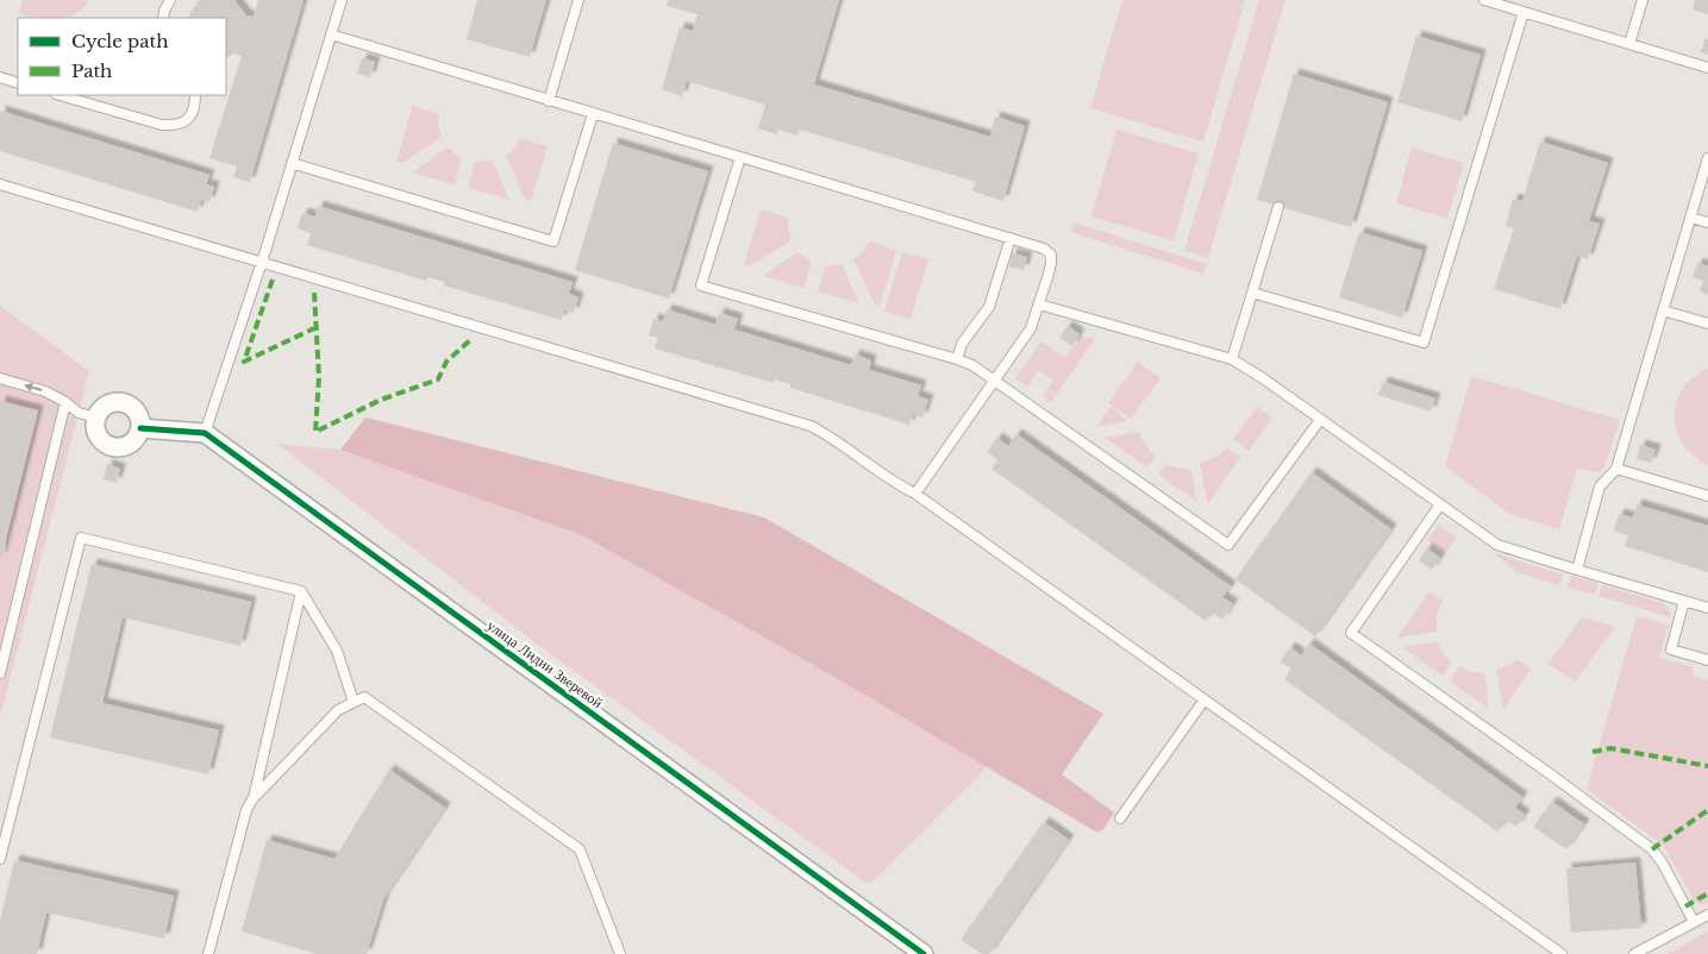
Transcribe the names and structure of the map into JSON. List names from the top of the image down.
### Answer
{
  "streets": {
    "street": ["улица Лидии Зверевой"]
  },
  "legend": ["Cycle path", "Path"]
}
